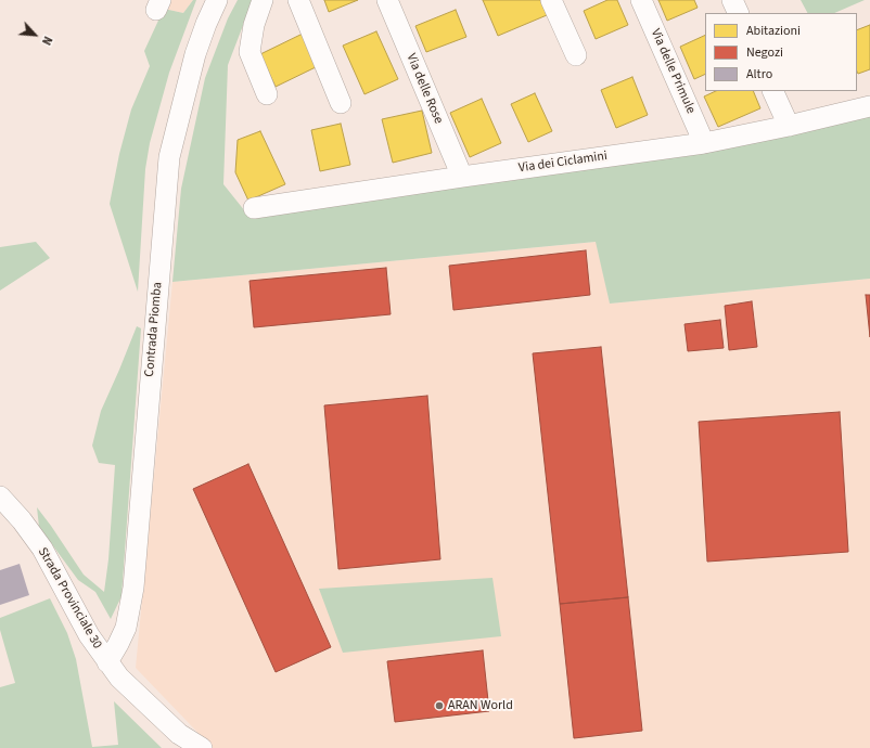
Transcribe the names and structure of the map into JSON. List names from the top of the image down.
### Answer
{
  "streets": {
    "street": [
      "Via delle Primule",
      "Via delle Rose",
      "Via dei Ciclamini",
      "Contrada Piomba",
      "Strada Provinciale 30"
    ]
  },
  "crossings": [
    ["Via delle Primule", "Via dei Ciclamini"],
    ["Via delle Rose", "Via dei Ciclamini"],
    ["Contrada Piomba", "Strada Provinciale 30"]
  ],
  "places": ["ARAN World"],
  "legend": ["Abitazioni", "Negozi", "Altro"],
  "north": "bottom right"
}
